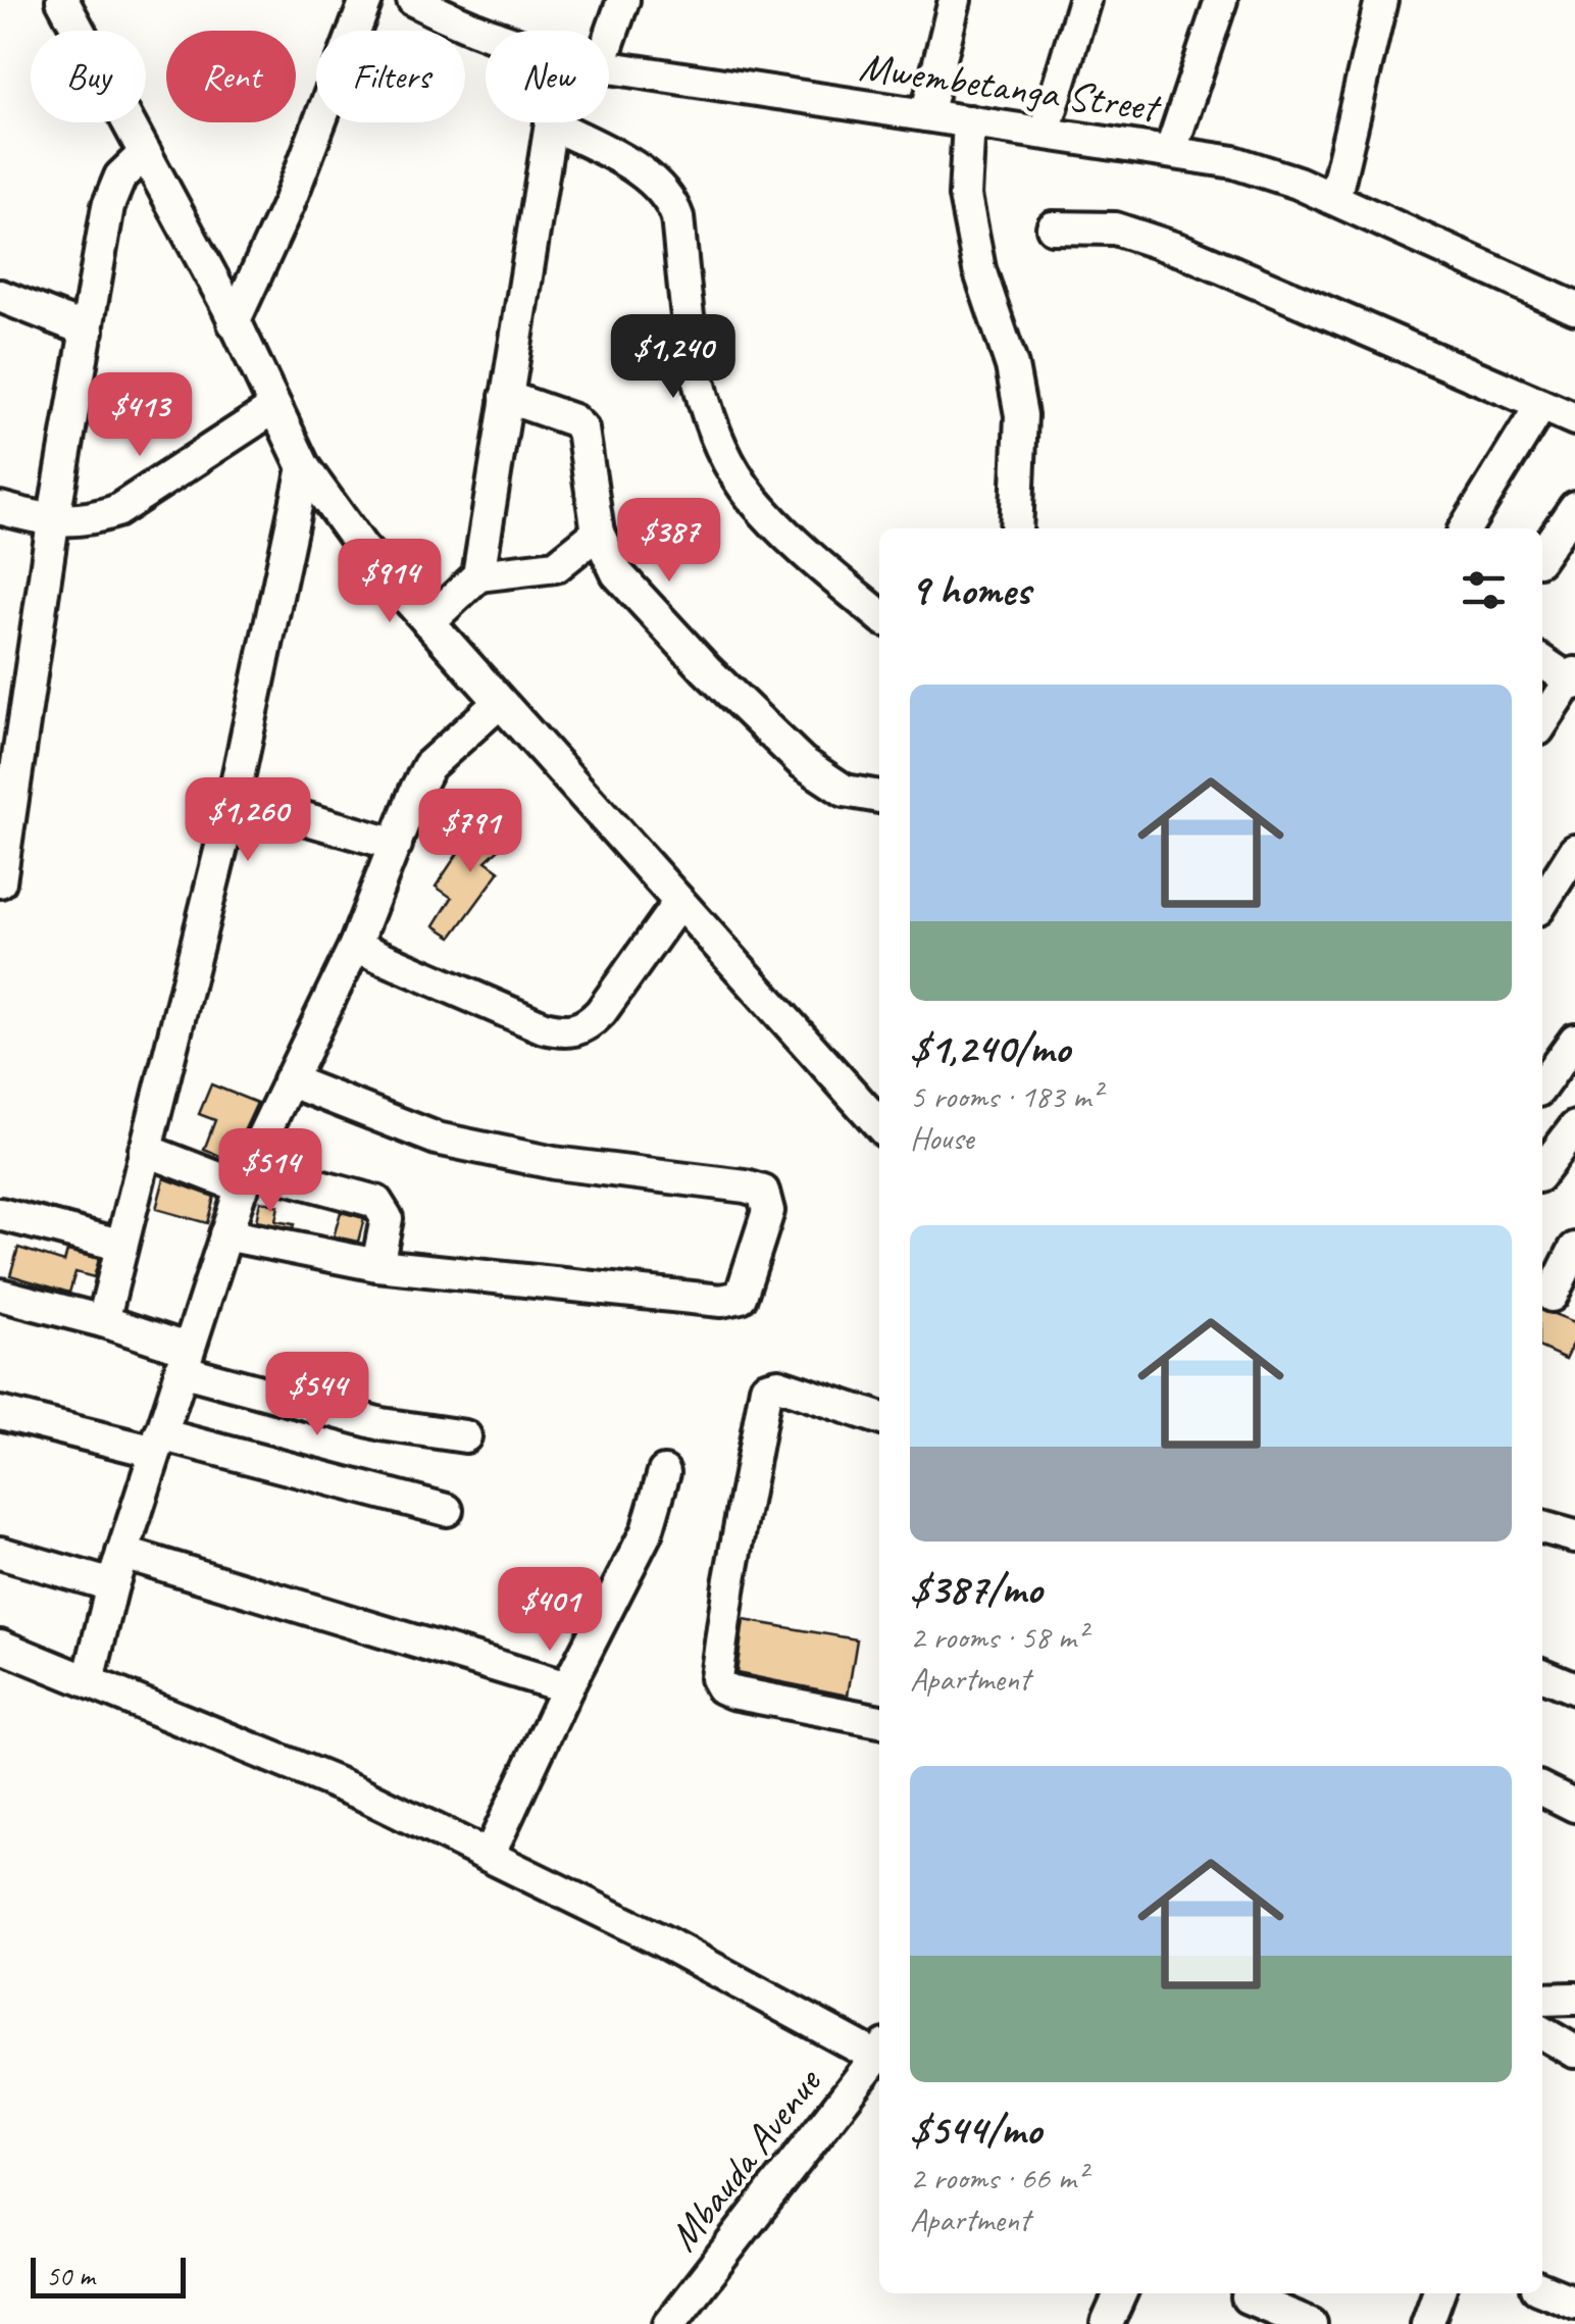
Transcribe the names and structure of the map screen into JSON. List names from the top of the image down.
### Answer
{
  "streets": {
    "street": ["Mwembetanga Street", "Mbauda Avenue"]
  },
  "scale_bar": "50 m",
  "page": {
    "chip": [
      "Buy",
      "Rent",
      "Filters",
      "New"
    ],
    "price": [
      "$1,240",
      "$413",
      "$387",
      "$914",
      "$1,260",
      "$791",
      "$514",
      "$544",
      "$401"
    ],
    "heading": "9 homes",
    "list": [
      {
        "name": "$1,240/mo",
        "note": "5 rooms · 183 m² · House"
      },
      {
        "name": "$387/mo",
        "note": "2 rooms · 58 m² · Apartment"
      },
      {
        "name": "$544/mo",
        "note": "2 rooms · 66 m² · Apartment"
      }
    ],
    "scale": "50 m"
  }
}
